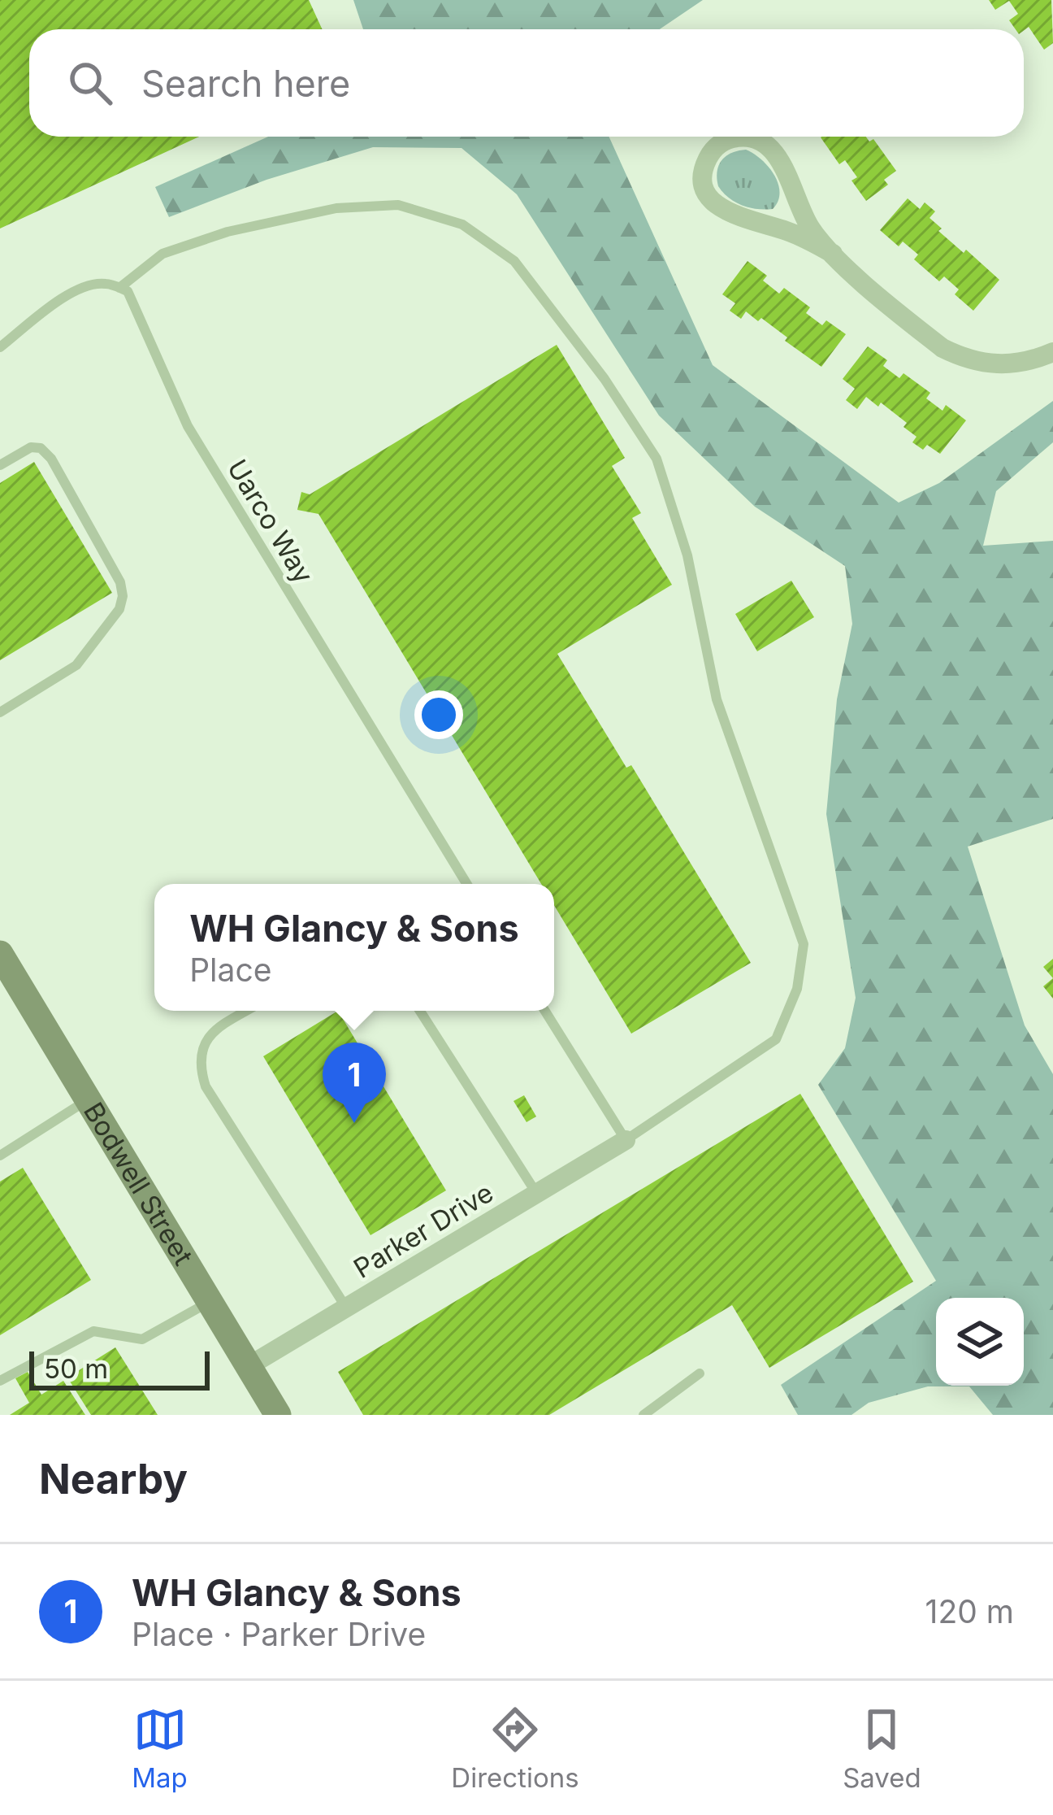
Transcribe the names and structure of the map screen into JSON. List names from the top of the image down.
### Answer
{
  "streets": {
    "street": ["Bodwell Street", "Parker Drive"],
    "lane": ["Uarco Way"]
  },
  "crossings": [
    ["Bodwell Street", "Parker Drive"]
  ],
  "scale_bar": "50 m",
  "page": {
    "search": "Search here",
    "popup": ["WH Glancy & Sons", "Place"],
    "pins": "1",
    "scale": "50 m",
    "heading": "Nearby",
    "list": [
      {
        "mark": "1",
        "name": "WH Glancy & Sons",
        "note": "Place · Parker Drive",
        "value": "120 m"
      }
    ],
    "nav": ["Map", "Directions", "Saved"]
  }
}
